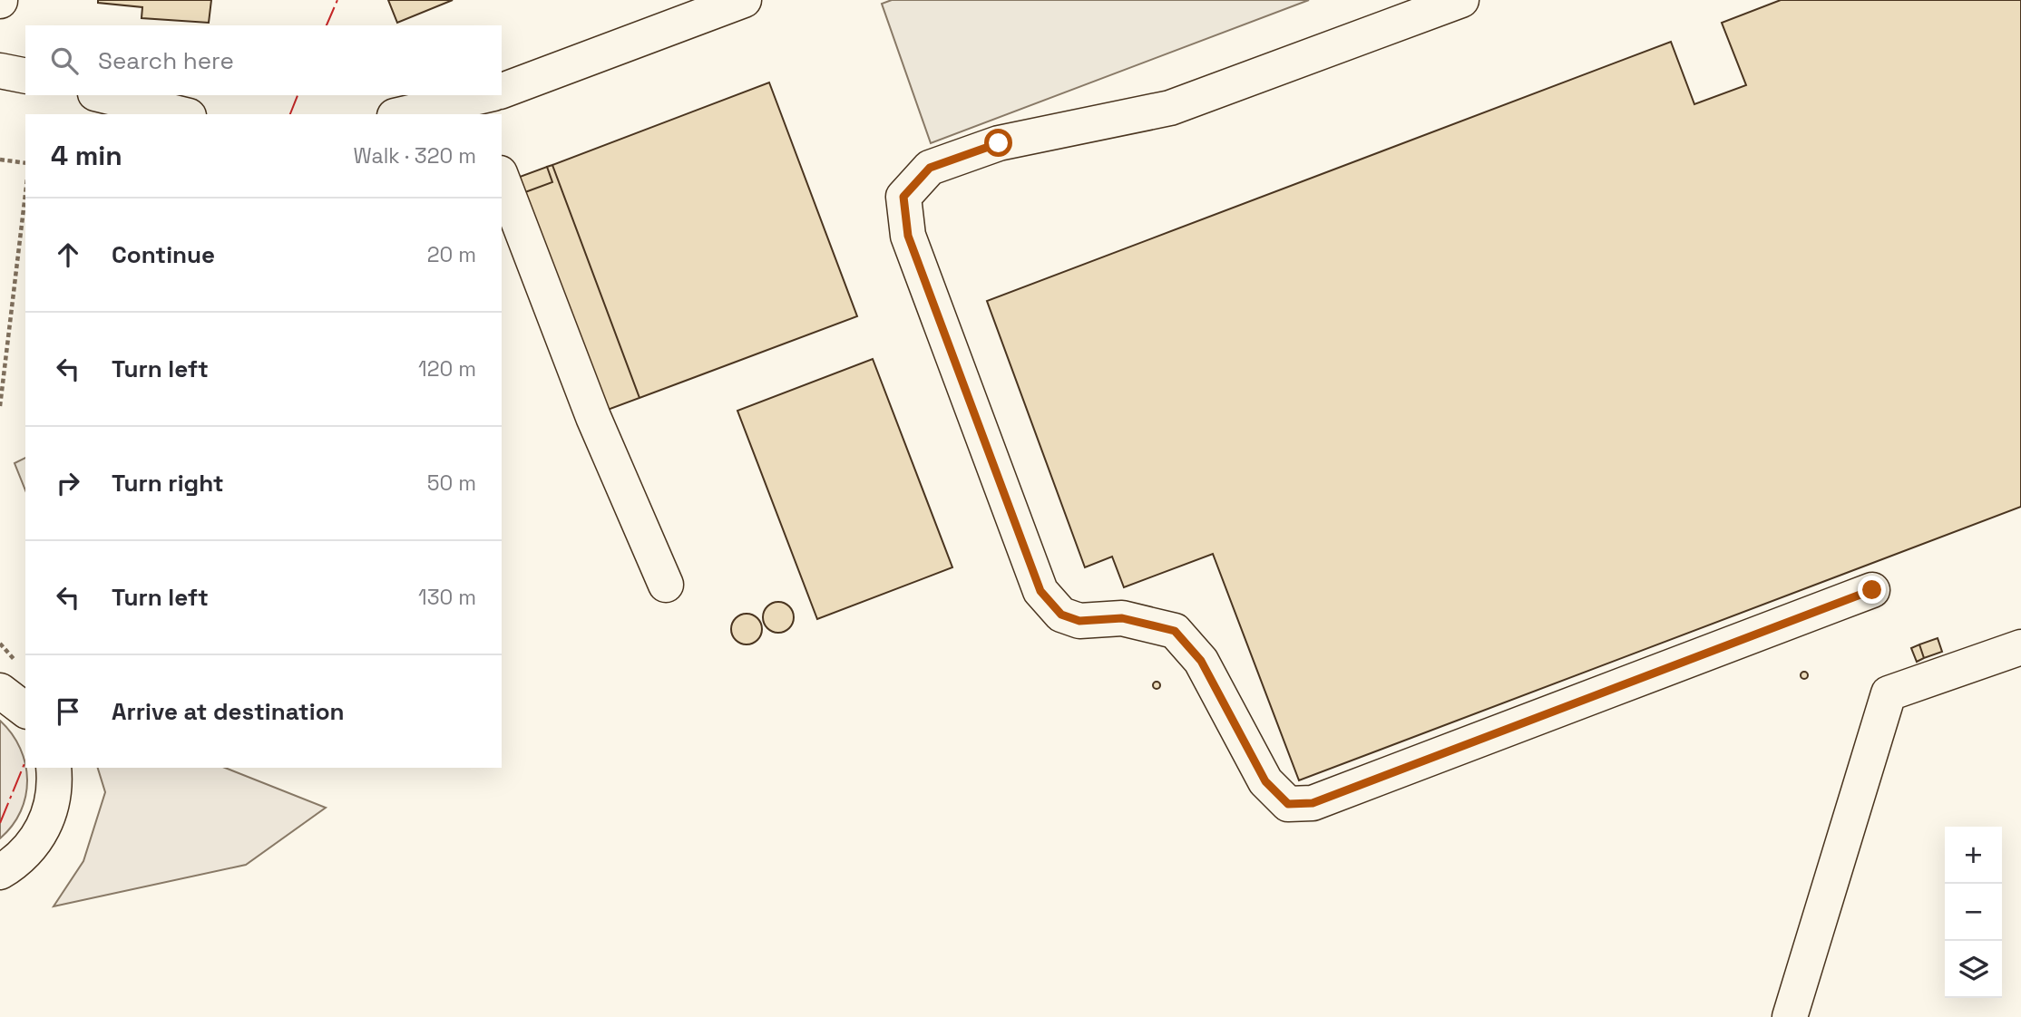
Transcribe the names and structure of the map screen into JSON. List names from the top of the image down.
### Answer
{
  "page": {
    "search": "Search here",
    "heading": ["4 min", "Walk · 320 m"],
    "list": [
      ["Continue", "20 m"],
      ["Turn left", "120 m"],
      ["Turn right", "50 m"],
      ["Turn left", "130 m"],
      "Arrive at destination"
    ],
    "map_buttons": ["+", "−"]
  }
}
